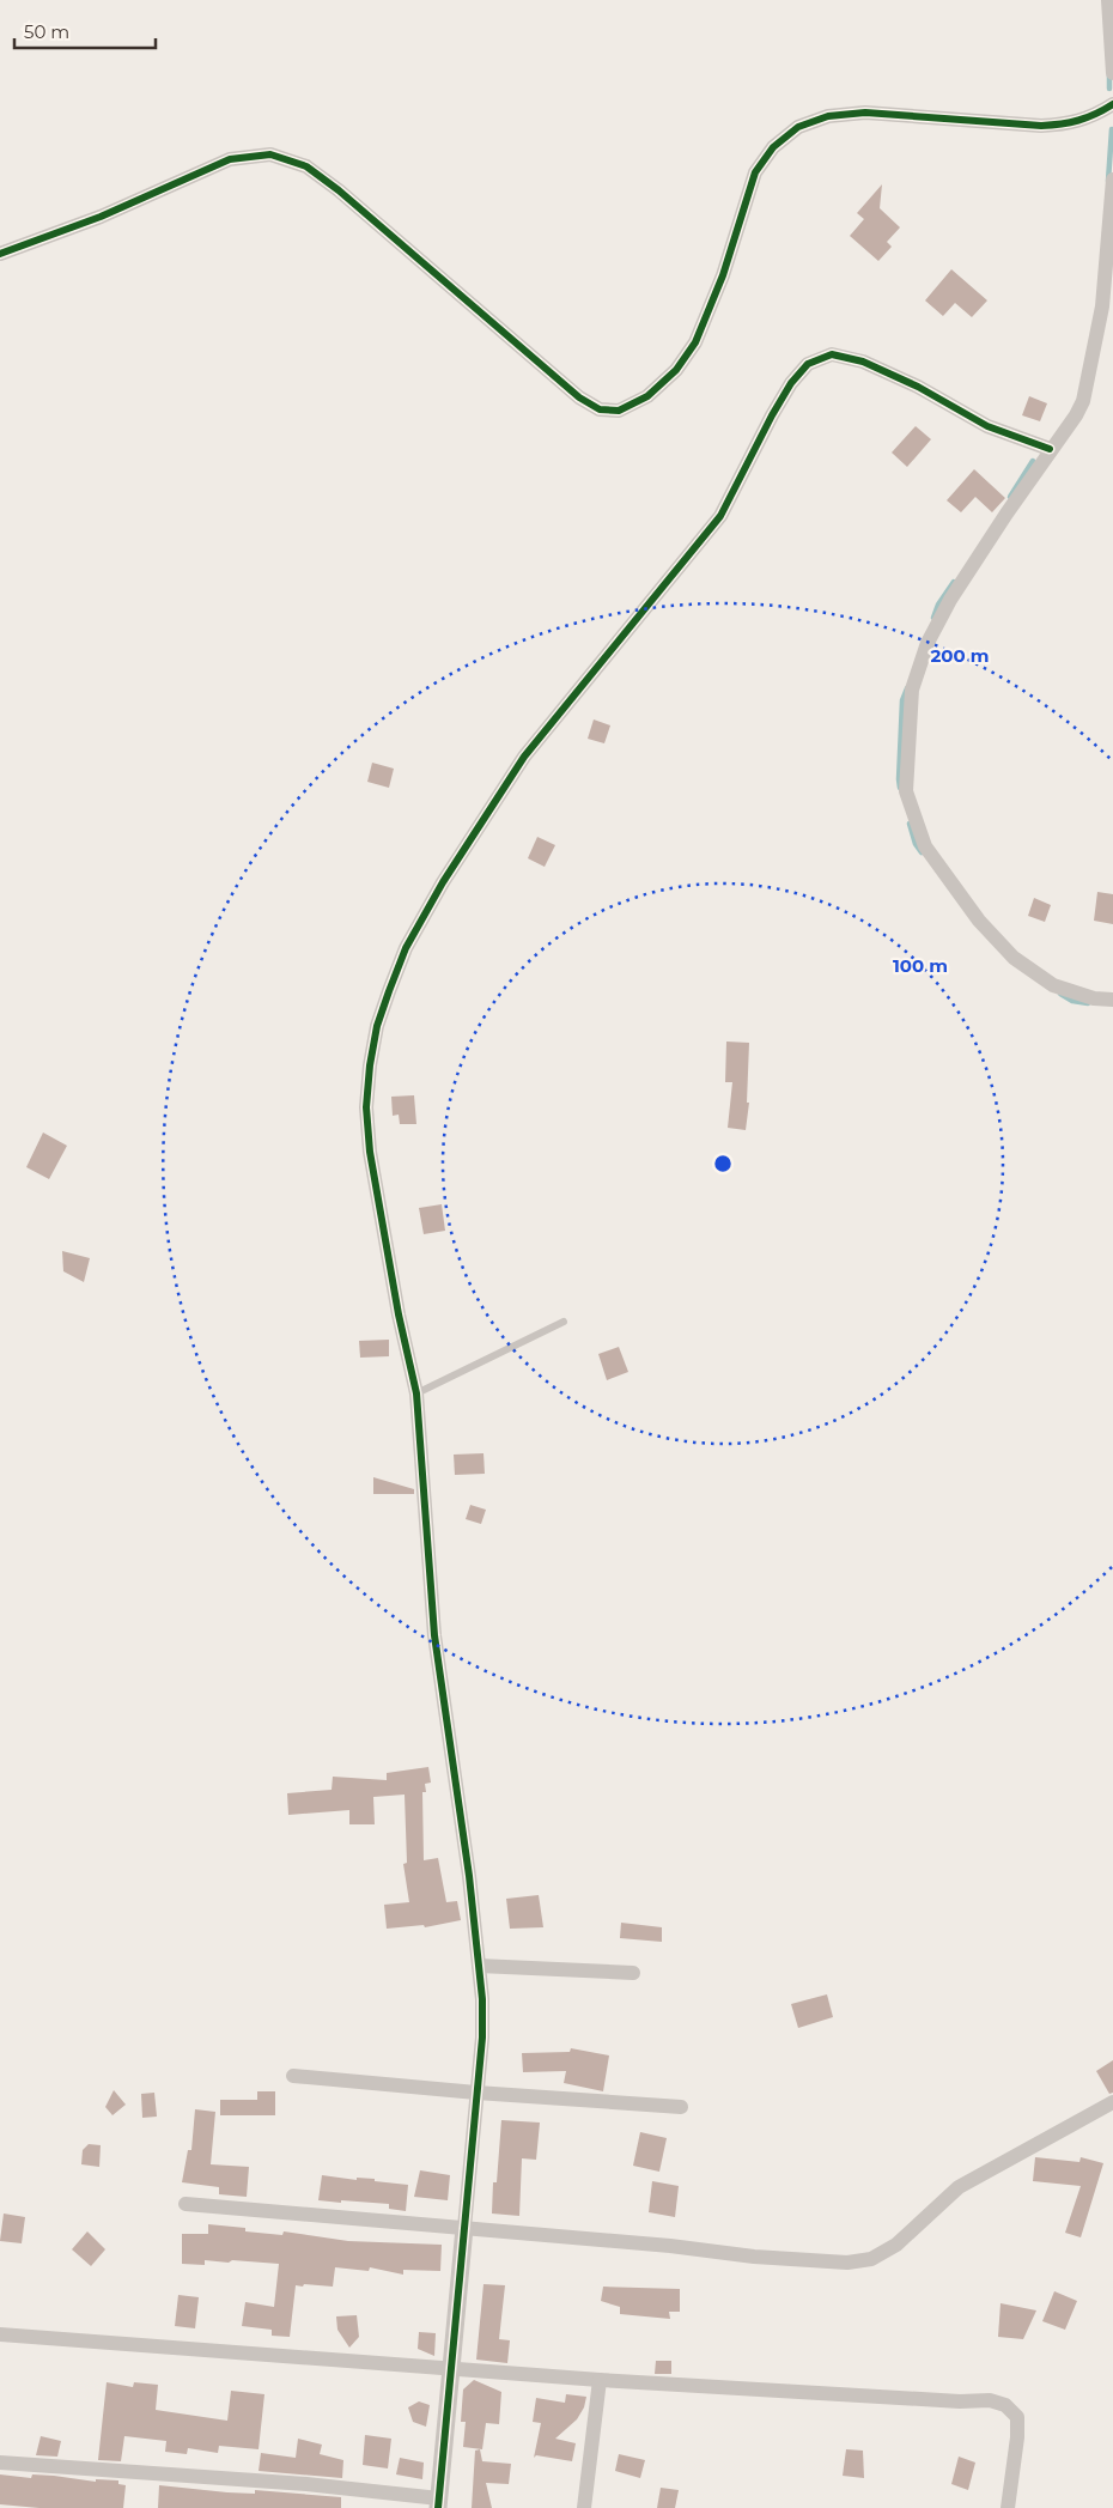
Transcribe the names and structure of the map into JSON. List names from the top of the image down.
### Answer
{
  "scale_bar": "50 m",
  "rings": ["200 m", "100 m"]
}
